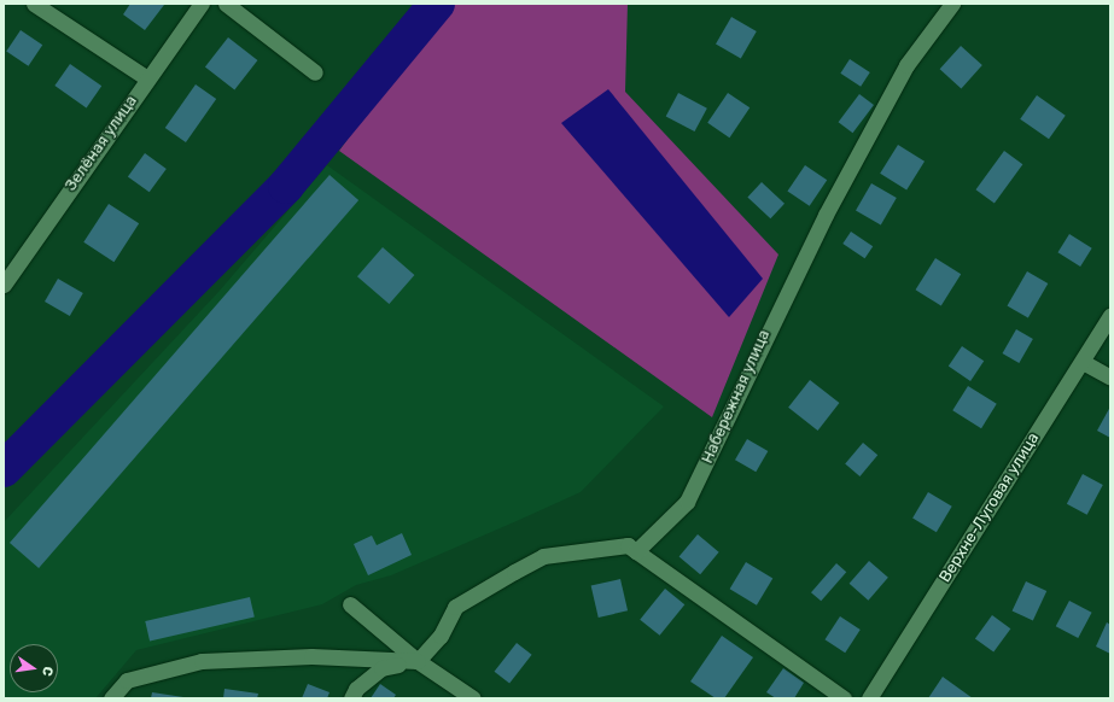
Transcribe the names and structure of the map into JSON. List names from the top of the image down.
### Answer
{
  "streets": {
    "street": ["Зелёная улица", "Набережная улица", "Верхне-Луговая улица"]
  },
  "north": "right"
}
